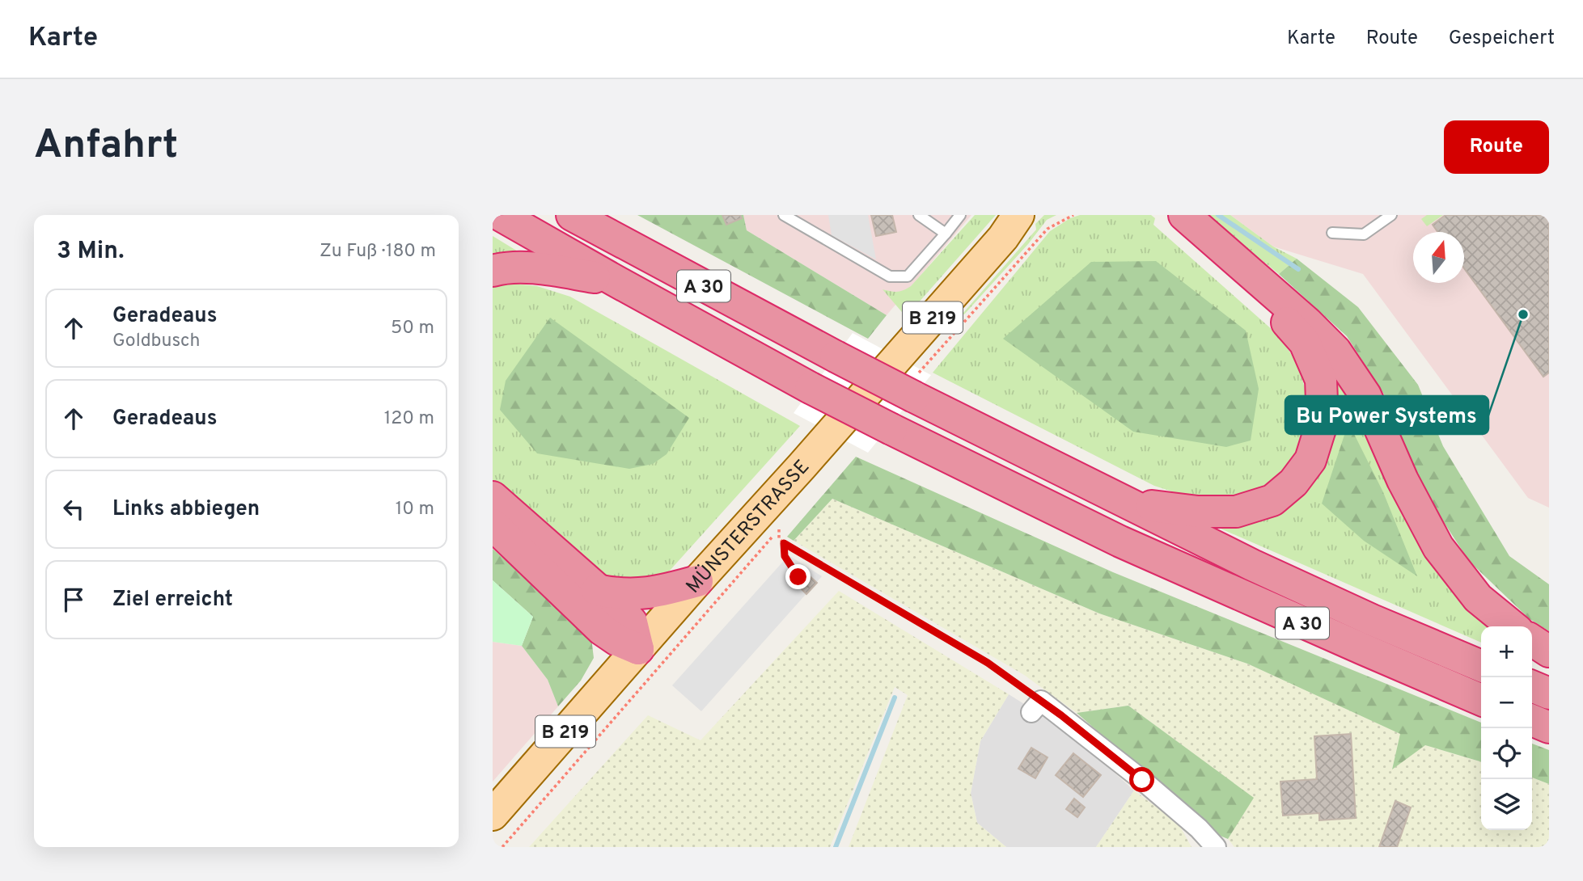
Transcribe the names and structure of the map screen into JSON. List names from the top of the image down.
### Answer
{
  "streets": {
    "highway": ["A 30"],
    "main road": ["B 219", "MÜNSTERSTRASSE"]
  },
  "places": ["Bu Power Systems"],
  "north": "top",
  "page": {
    "header": "Karte",
    "nav": ["Karte", "Route", "Gespeichert"],
    "buttons": "Route",
    "title": "Anfahrt",
    "heading": ["3 Min.", "Zu Fuß · 180 m"],
    "list": [
      ["Geradeaus", "Goldbusch", "50 m"],
      ["Geradeaus", "120 m"],
      ["Links abbiegen", "10 m"],
      "Ziel erreicht"
    ],
    "map_buttons": ["+", "−"]
  }
}
